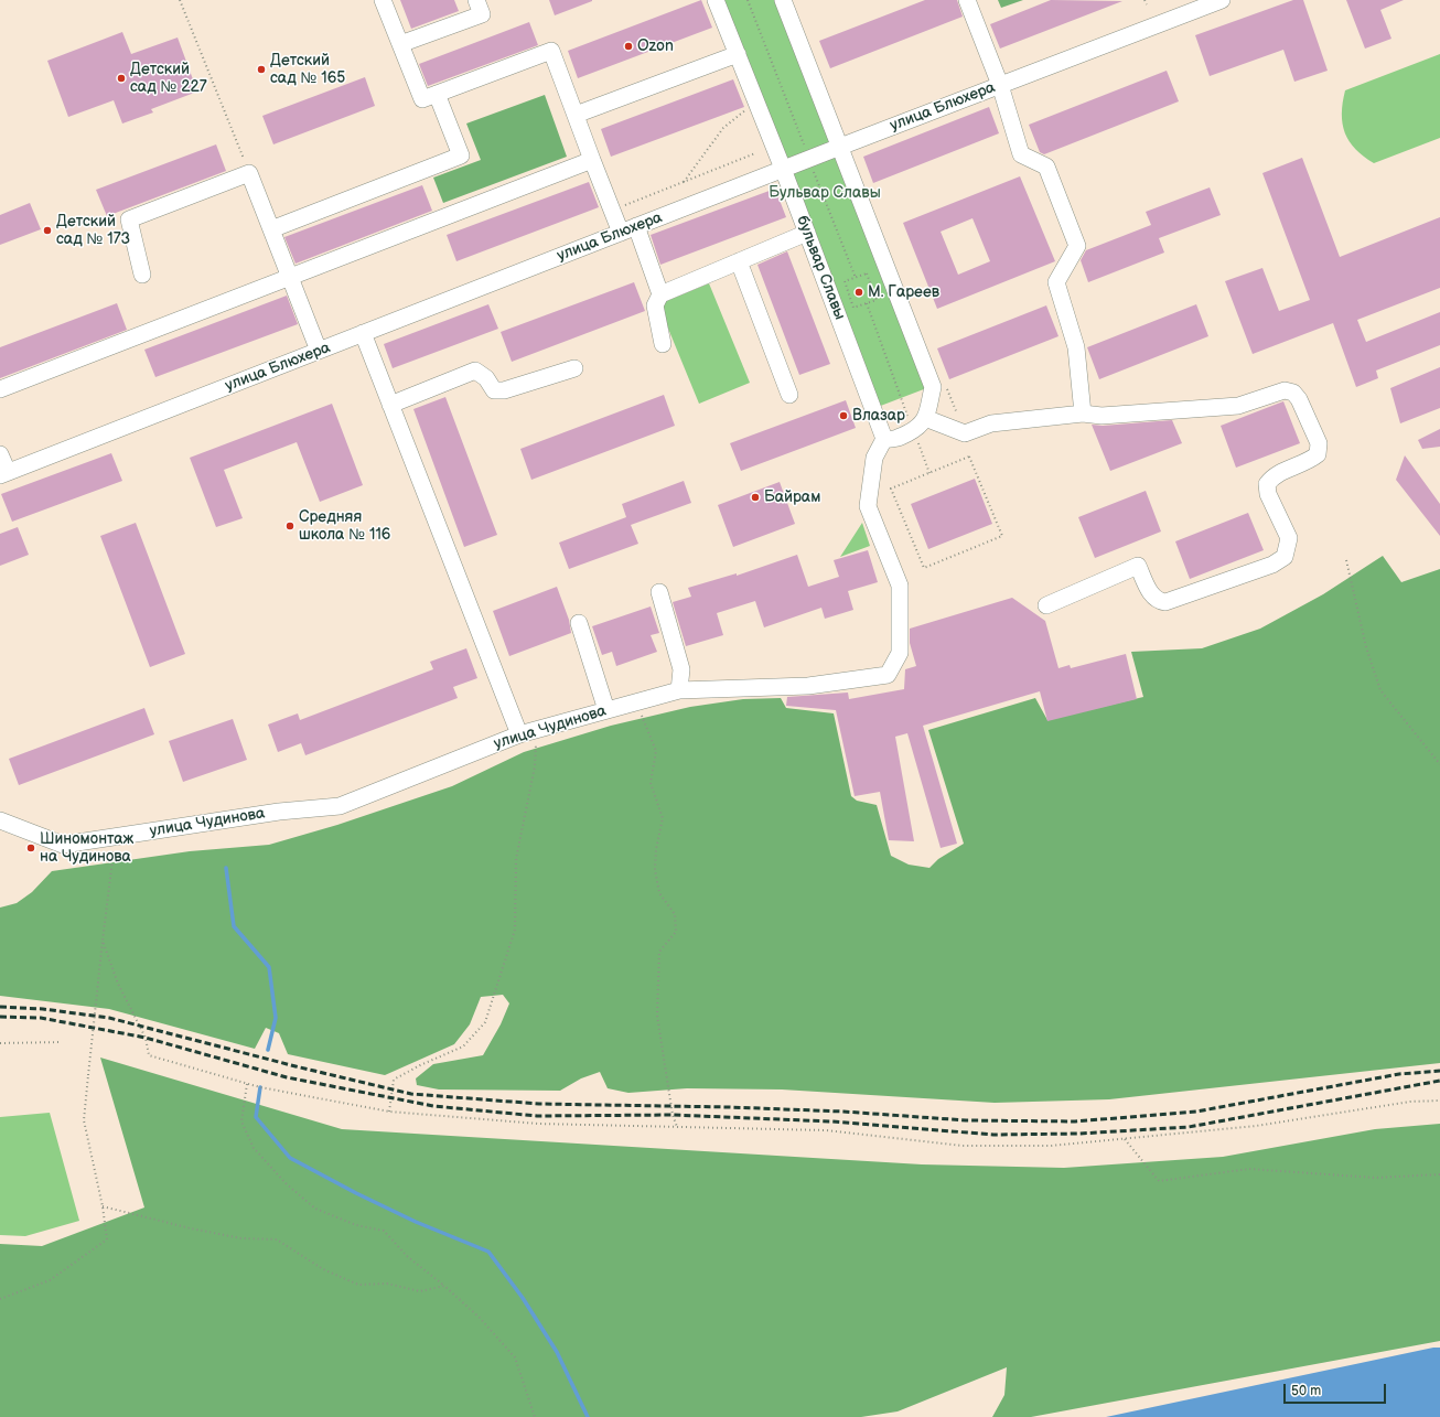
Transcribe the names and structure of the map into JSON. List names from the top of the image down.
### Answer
{
  "streets": {
    "street": ["улица Блюхера", "бульвар Славы", "улица Чудинова"]
  },
  "crossings": [
    ["улица Блюхера", "бульвар Славы"],
    ["бульвар Славы", "улица Чудинова"]
  ],
  "parks": ["Бульвар Славы"],
  "places": [
    "Ozon",
    "Детский сад № 165",
    "Детский сад № 227",
    "Детский сад № 173",
    "М. Гареев",
    "Влазар",
    "Байрам",
    "Средняя школа № 116",
    "Шиномонтаж на Чудинова"
  ],
  "scale_bar": "50 m"
}
